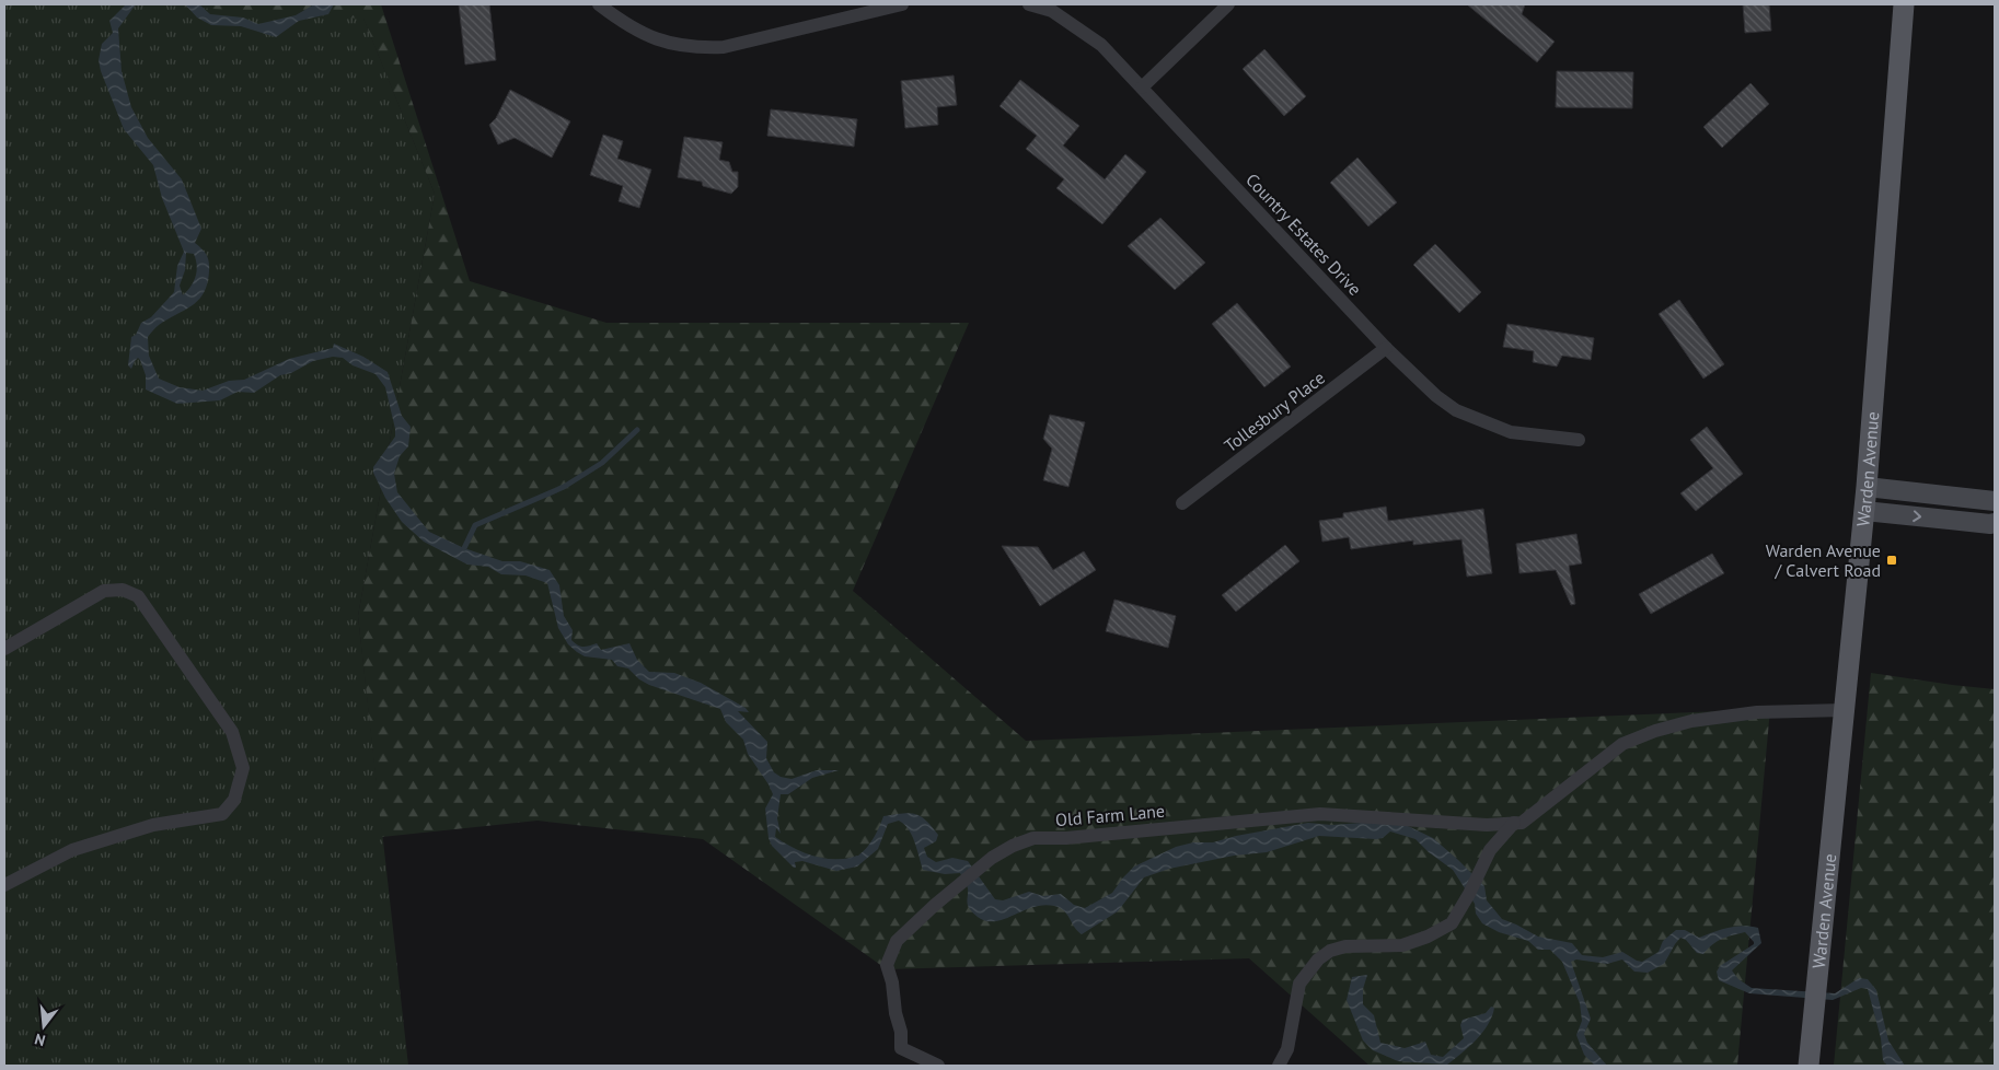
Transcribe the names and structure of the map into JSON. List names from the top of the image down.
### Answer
{
  "streets": {
    "main road": ["Warden Avenue"],
    "street": ["Country Estates Drive", "Tollesbury Place", "Old Farm Lane"]
  },
  "crossings": [
    ["Country Estates Drive", "Tollesbury Place"]
  ],
  "places": {
    "transit": ["Warden Avenue / Calvert Road"]
  },
  "north": "bottom"
}
